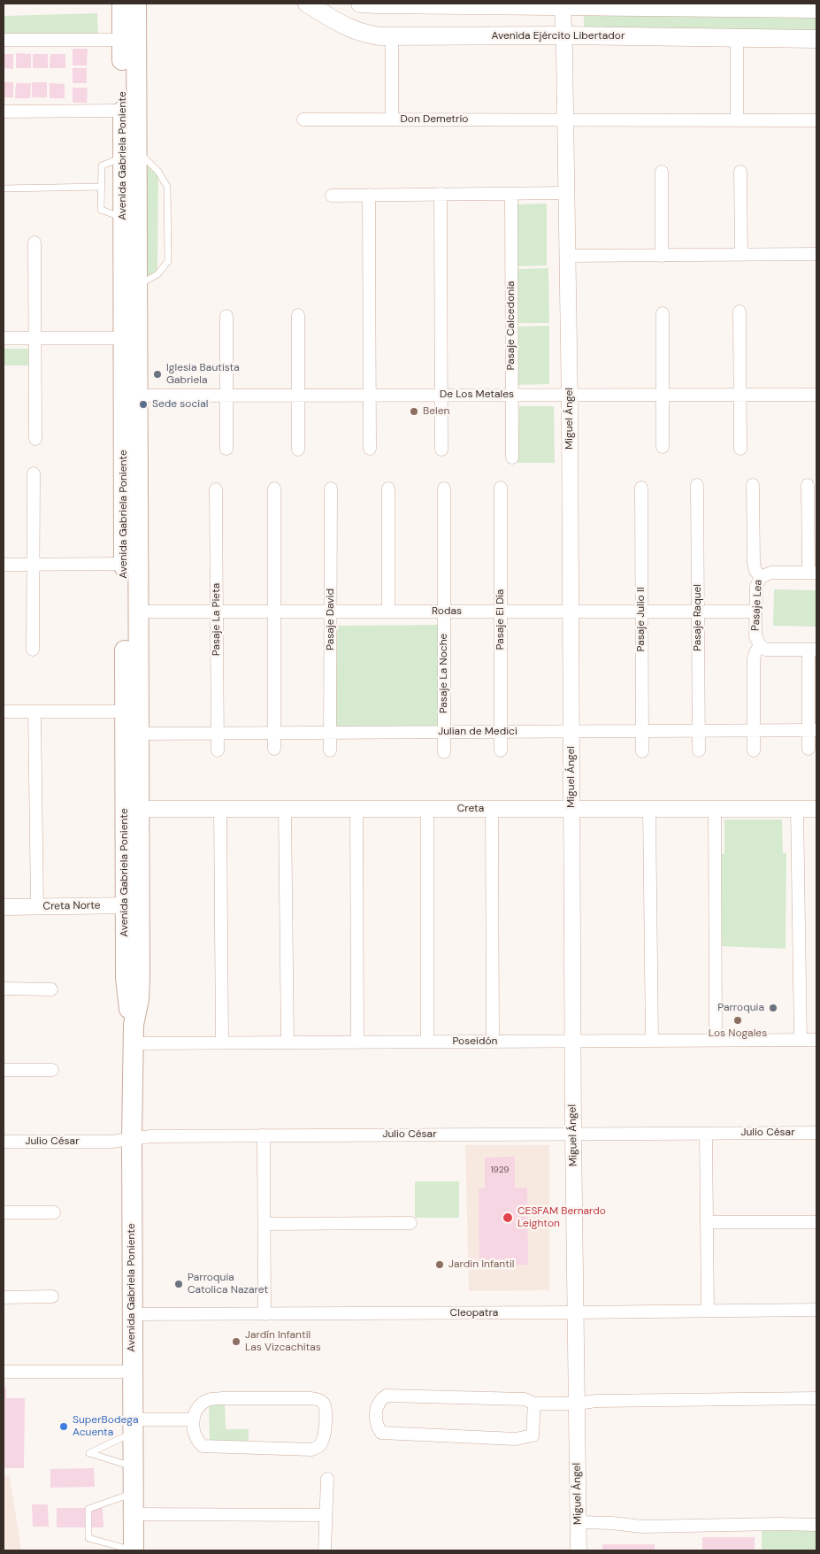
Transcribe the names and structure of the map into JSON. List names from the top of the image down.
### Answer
{
  "streets": {
    "main road": ["Avenida Ejército Libertador", "Avenida Gabriela Poniente"],
    "street": [
      "Don Demetrio",
      "Pasaje Calcedonia",
      "De Los Metales",
      "Miguel Ángel",
      "Pasaje Lea",
      "Rodas",
      "Pasaje Raquel",
      "Pasaje La Pieta",
      "Pasaje David",
      "Pasaje El Día",
      "Pasaje Julio II",
      "Pasaje La Noche",
      "Julian de Medici",
      "Creta",
      "Creta Norte",
      "Poseidón",
      "Julio César",
      "Cleopatra"
    ]
  },
  "crossings": [
    ["Avenida Ejército Libertador", "Miguel Ángel"],
    ["Don Demetrio", "Miguel Ángel"],
    ["Avenida Gabriela Poniente", "De Los Metales"],
    ["Avenida Gabriela Poniente", "Rodas"],
    ["Avenida Gabriela Poniente", "Julian de Medici"],
    ["Avenida Gabriela Poniente", "Creta"],
    ["Avenida Gabriela Poniente", "Creta Norte"],
    ["Avenida Gabriela Poniente", "Poseidón"],
    ["Avenida Gabriela Poniente", "Julio César"],
    ["Avenida Gabriela Poniente", "Cleopatra"],
    ["Pasaje Calcedonia", "De Los Metales"],
    ["De Los Metales", "Miguel Ángel"],
    ["Miguel Ángel", "Rodas"],
    ["Miguel Ángel", "Julian de Medici"],
    ["Miguel Ángel", "Creta"],
    ["Miguel Ángel", "Poseidón"],
    ["Miguel Ángel", "Julio César"],
    ["Miguel Ángel", "Cleopatra"],
    ["Pasaje Lea", "Rodas"],
    ["Pasaje Lea", "Julian de Medici"],
    ["Rodas", "Pasaje Raquel"],
    ["Rodas", "Pasaje La Pieta"],
    ["Rodas", "Pasaje David"],
    ["Rodas", "Pasaje El Día"],
    ["Rodas", "Pasaje Julio II"],
    ["Rodas", "Pasaje La Noche"],
    ["Pasaje Raquel", "Julian de Medici"],
    ["Pasaje La Pieta", "Julian de Medici"],
    ["Pasaje David", "Julian de Medici"],
    ["Pasaje El Día", "Julian de Medici"],
    ["Pasaje Julio II", "Julian de Medici"],
    ["Pasaje La Noche", "Julian de Medici"]
  ],
  "places": [
    "Iglesia Bautista Gabriela",
    "Sede social",
    "Belen",
    "Parroquia",
    "Los Nogales",
    "CESFAM Bernardo Leighton",
    "Jardin Infantil",
    "Parroquia Catolica Nazaret",
    "Jardín Infantil Las Vizcachitas",
    "SuperBodega Acuenta"
  ],
  "house_numbers": ["1929"]
}
